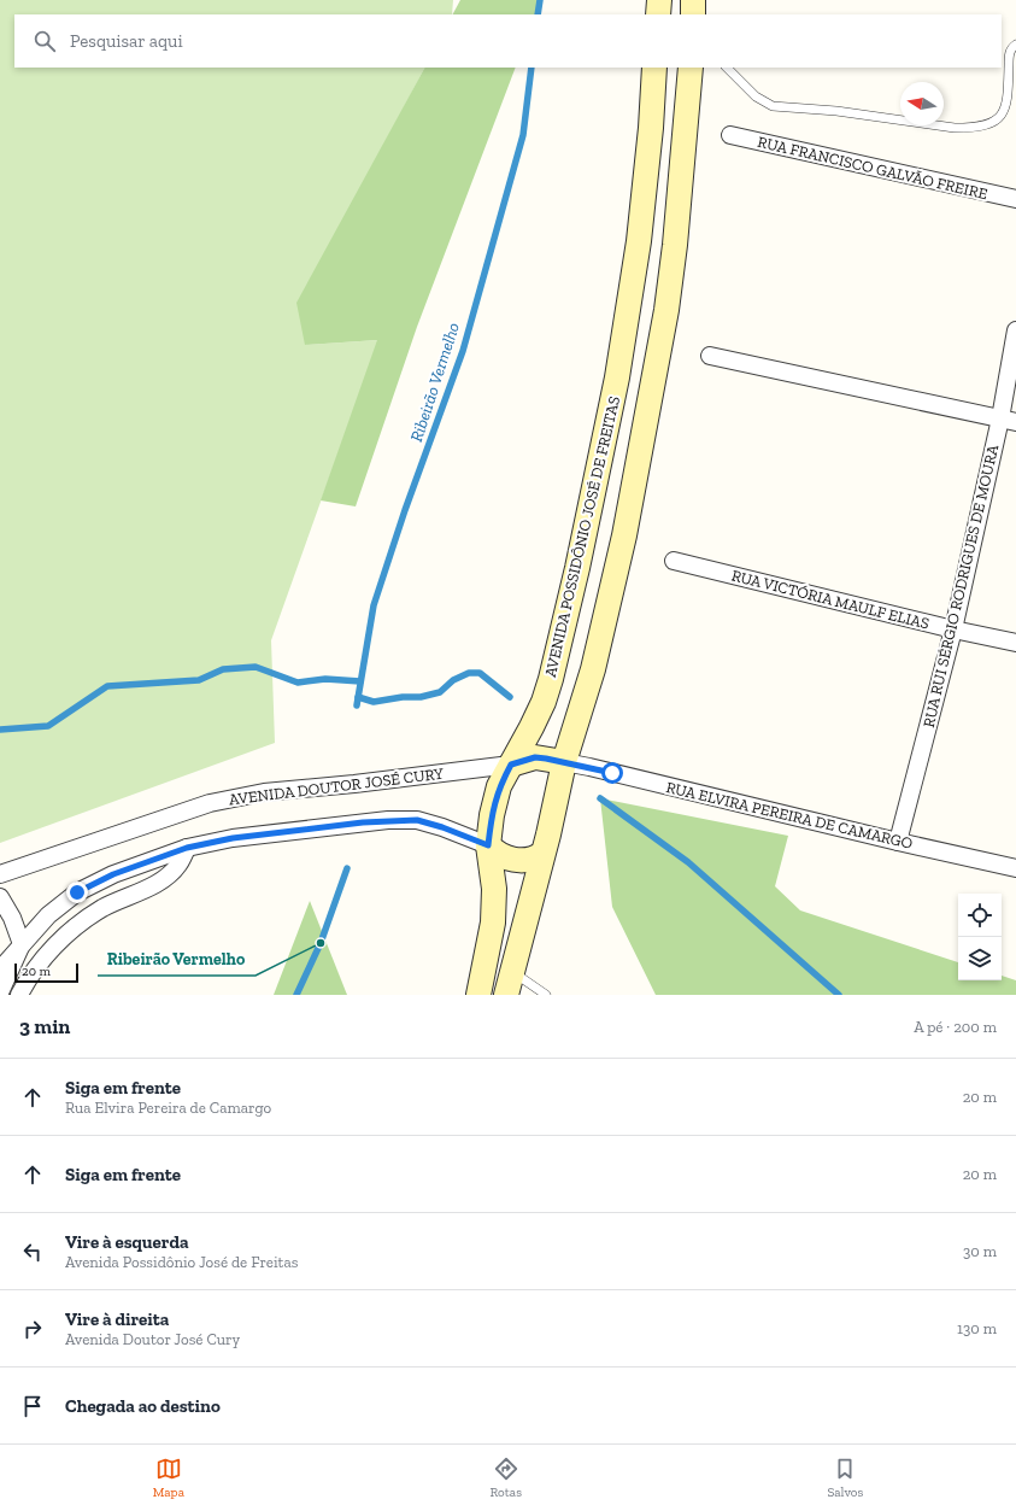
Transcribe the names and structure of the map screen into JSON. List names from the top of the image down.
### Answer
{
  "streets": {
    "street": [
      "RUA FRANCISCO GALVÃO FREIRE",
      "AVENIDA POSSIDÔNIO JOSÉ DE FREITAS",
      "RUA RUI SÉRGIO RODRIGUES DE MOURA",
      "RUA VICTÓRIA MAULF ELIAS",
      "AVENIDA DOUTOR JOSÉ CURY",
      "RUA ELVIRA PEREIRA DE CAMARGO"
    ]
  },
  "crossings": [
    ["AVENIDA POSSIDÔNIO JOSÉ DE FREITAS", "AVENIDA DOUTOR JOSÉ CURY"],
    ["RUA RUI SÉRGIO RODRIGUES DE MOURA", "RUA VICTÓRIA MAULF ELIAS"],
    ["RUA RUI SÉRGIO RODRIGUES DE MOURA", "RUA ELVIRA PEREIRA DE CAMARGO"]
  ],
  "water": ["Ribeirão Vermelho"],
  "places": ["Ribeirão Vermelho"],
  "scale_bar": "20 m",
  "north": "left",
  "page": {
    "search": "Pesquisar aqui",
    "scale": "20 m",
    "heading": ["3 min", "A pé · 200 m"],
    "list": [
      ["Siga em frente", "Rua Elvira Pereira de Camargo", "20 m"],
      ["Siga em frente", "20 m"],
      ["Vire à esquerda", "Avenida Possidônio José de Freitas", "30 m"],
      ["Vire à direita", "Avenida Doutor José Cury", "130 m"],
      "Chegada ao destino"
    ],
    "nav": ["Mapa", "Rotas", "Salvos"]
  }
}
